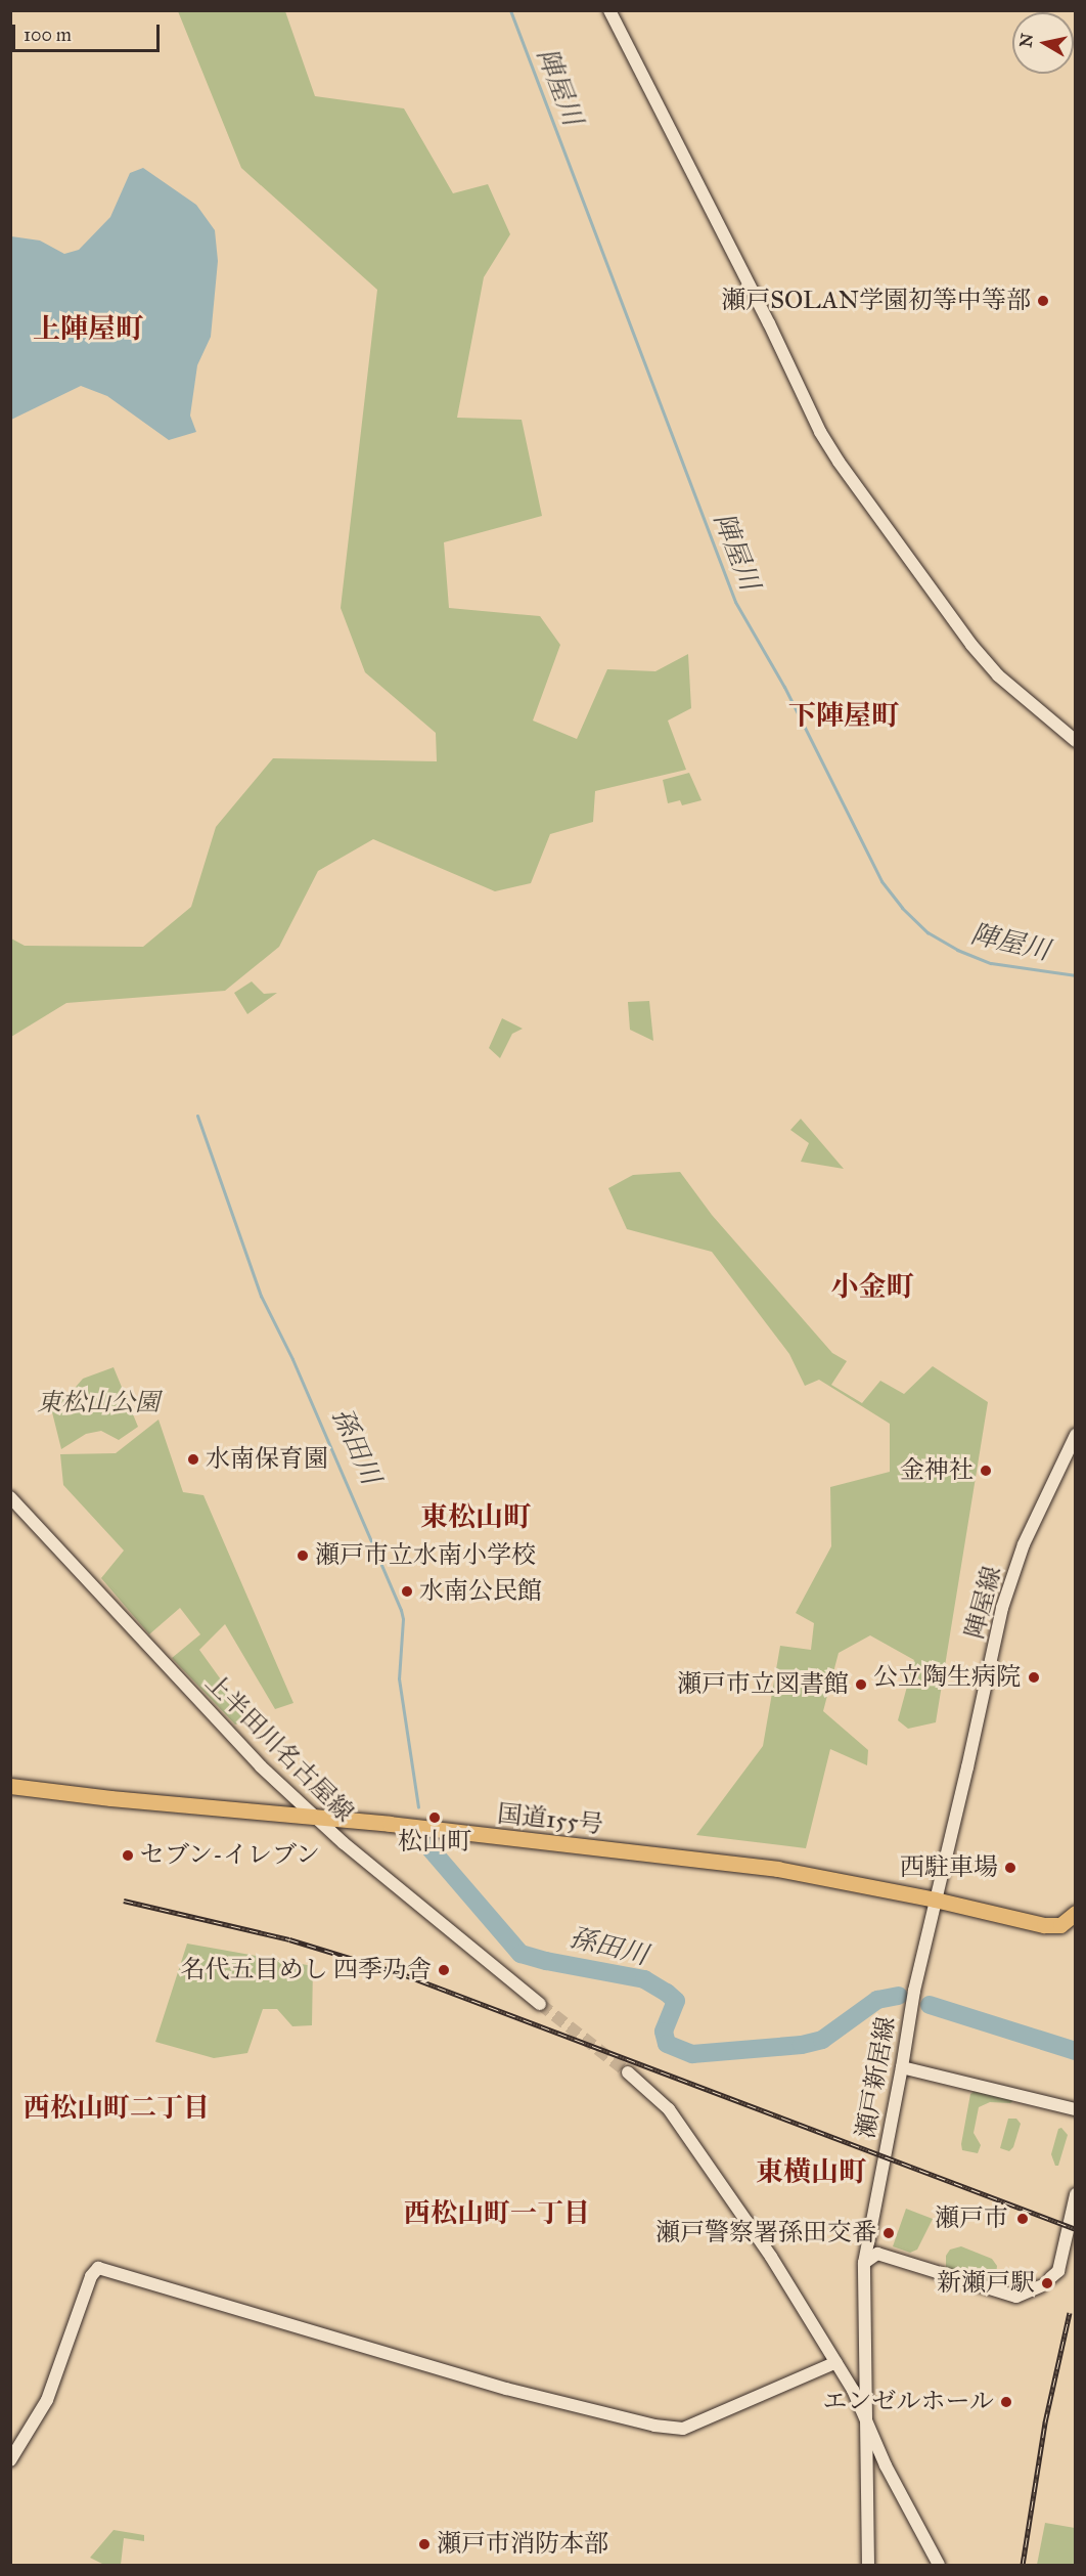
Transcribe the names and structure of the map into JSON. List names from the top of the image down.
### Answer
{
  "streets": {
    "highway": ["国道155号"],
    "street": ["陣屋線", "上半田川名古屋線", "瀬戸新居線"]
  },
  "crossings": [
    ["陣屋線", "国道155号"],
    ["陣屋線", "瀬戸新居線"],
    ["上半田川名古屋線", "国道155号"],
    ["国道155号", "瀬戸新居線"]
  ],
  "districts": [
    "上陣屋町",
    "下陣屋町",
    "小金町",
    "東松山町",
    "西松山町二丁目",
    "東横山町",
    "西松山町一丁目"
  ],
  "water": ["陣屋川", "孫田川"],
  "parks": ["東松山公園"],
  "places": [
    "瀬戸SOLAN学園初等中等部",
    "水南保育園",
    "金神社",
    "瀬戸市立水南小学校",
    "水南公民館",
    "公立陶生病院",
    "瀬戸市立図書館",
    "松山町",
    "セブン-イレブン",
    "西駐車場",
    "名代五目めし 四季乃舎",
    "瀬戸市",
    "瀬戸警察署孫田交番",
    "新瀬戸駅",
    "エンゼルホール",
    "瀬戸市消防本部"
  ],
  "scale_bar": "100 m",
  "north": "left"
}
